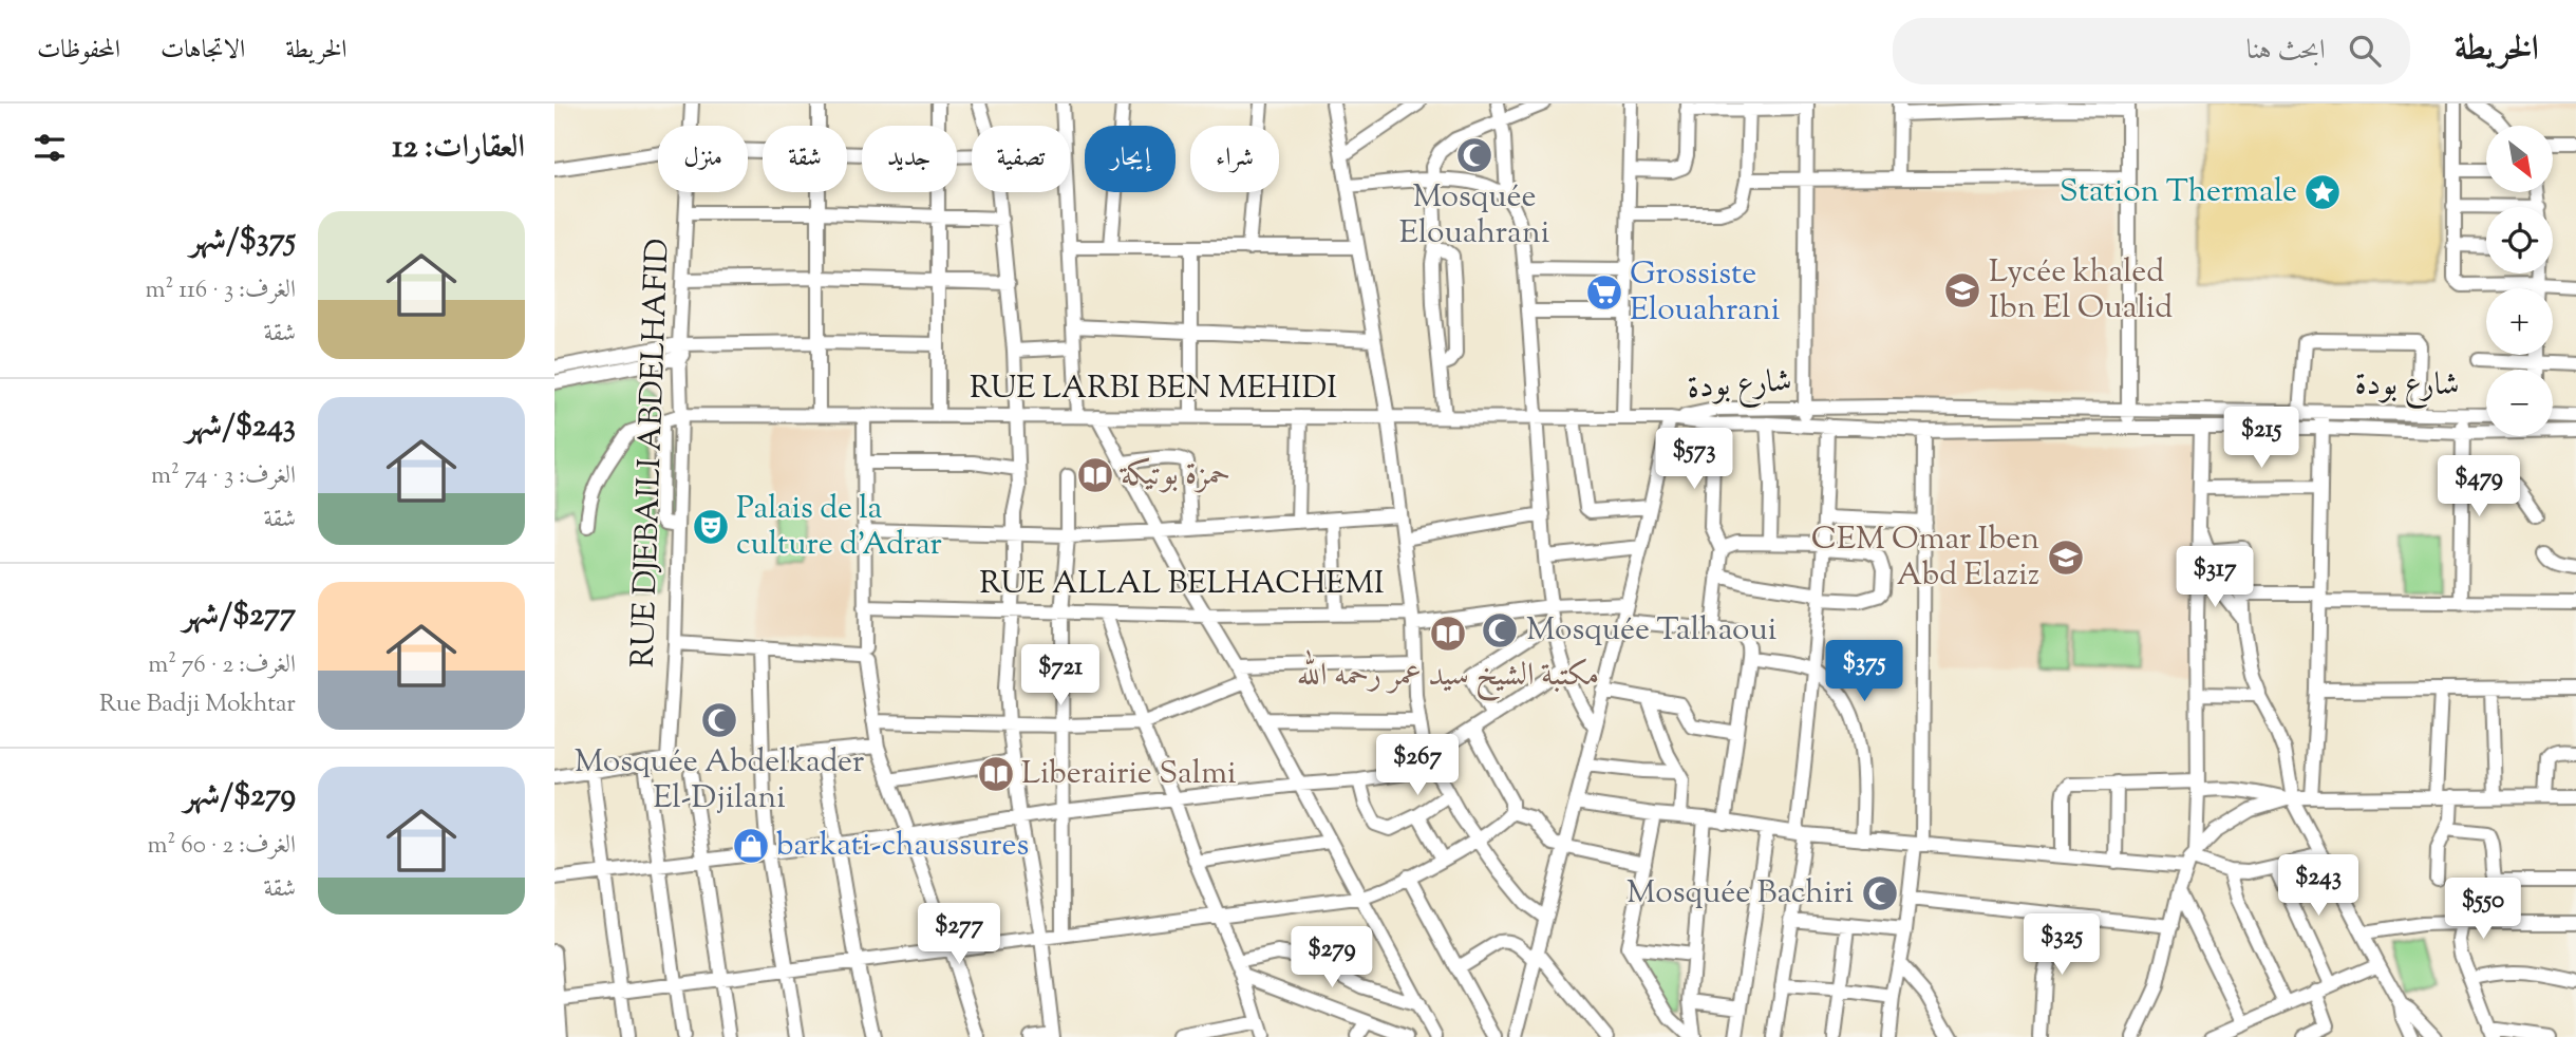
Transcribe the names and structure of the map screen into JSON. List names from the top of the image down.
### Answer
{
  "streets": {
    "street": [
      "شارع بودة",
      "RUE LARBI BEN MEHIDI",
      "RUE DJEBAILI ABDELHAFID",
      "RUE ALLAL BELHACHEMI"
    ]
  },
  "crossings": [
    ["شارع بودة", "RUE LARBI BEN MEHIDI"],
    ["RUE LARBI BEN MEHIDI", "RUE DJEBAILI ABDELHAFID"]
  ],
  "places": {
    "mosque": [
      "Mosquée Elouahrani",
      "Mosquée Talhaoui",
      "Mosquée Abdelkader El-Djilani",
      "Mosquée Bachiri"
    ],
    "place": ["Station Thermale"],
    "school or university": ["Lycée khaled Ibn El Oualid", "CEM Omar Iben Abd Elaziz"],
    "supermarket": ["Grossiste Elouahrani"],
    "library": ["حمزة بوتيكة", "مكتبة الشيخ سيد عمر رحمه الله", "Liberairie Salmi"],
    "theatre": ["Palais de la culture d'Adrar"],
    "shop": ["barkati-chaussures"]
  },
  "north": "bottom right",
  "page": {
    "header": "الخريطة",
    "search": "ابحث هنا",
    "nav": ["الخريطة", "الاتجاهات", "المحفوظات"],
    "heading": "العقارات: 12",
    "map_buttons": ["+", "−"],
    "chip": [
      "شراء",
      "إيجار",
      "تصفية",
      "جديد",
      "شقة",
      "منزل"
    ],
    "list": [
      {
        "name": "$375/شهر",
        "note": "الغرف: 3 · 116 m² · شقة"
      },
      {
        "name": "$243/شهر",
        "note": "الغرف: 3 · 74 m² · شقة"
      },
      {
        "name": "$277/شهر",
        "note": "الغرف: 2 · 76 m² · Rue Badji Mokhtar"
      },
      {
        "name": "$279/شهر",
        "note": "الغرف: 2 · 60 m² · شقة"
      }
    ],
    "price": [
      "$215",
      "$573",
      "$479",
      "$317",
      "$375",
      "$721",
      "$267",
      "$243",
      "$550",
      "$277",
      "$325",
      "$279"
    ]
  }
}
